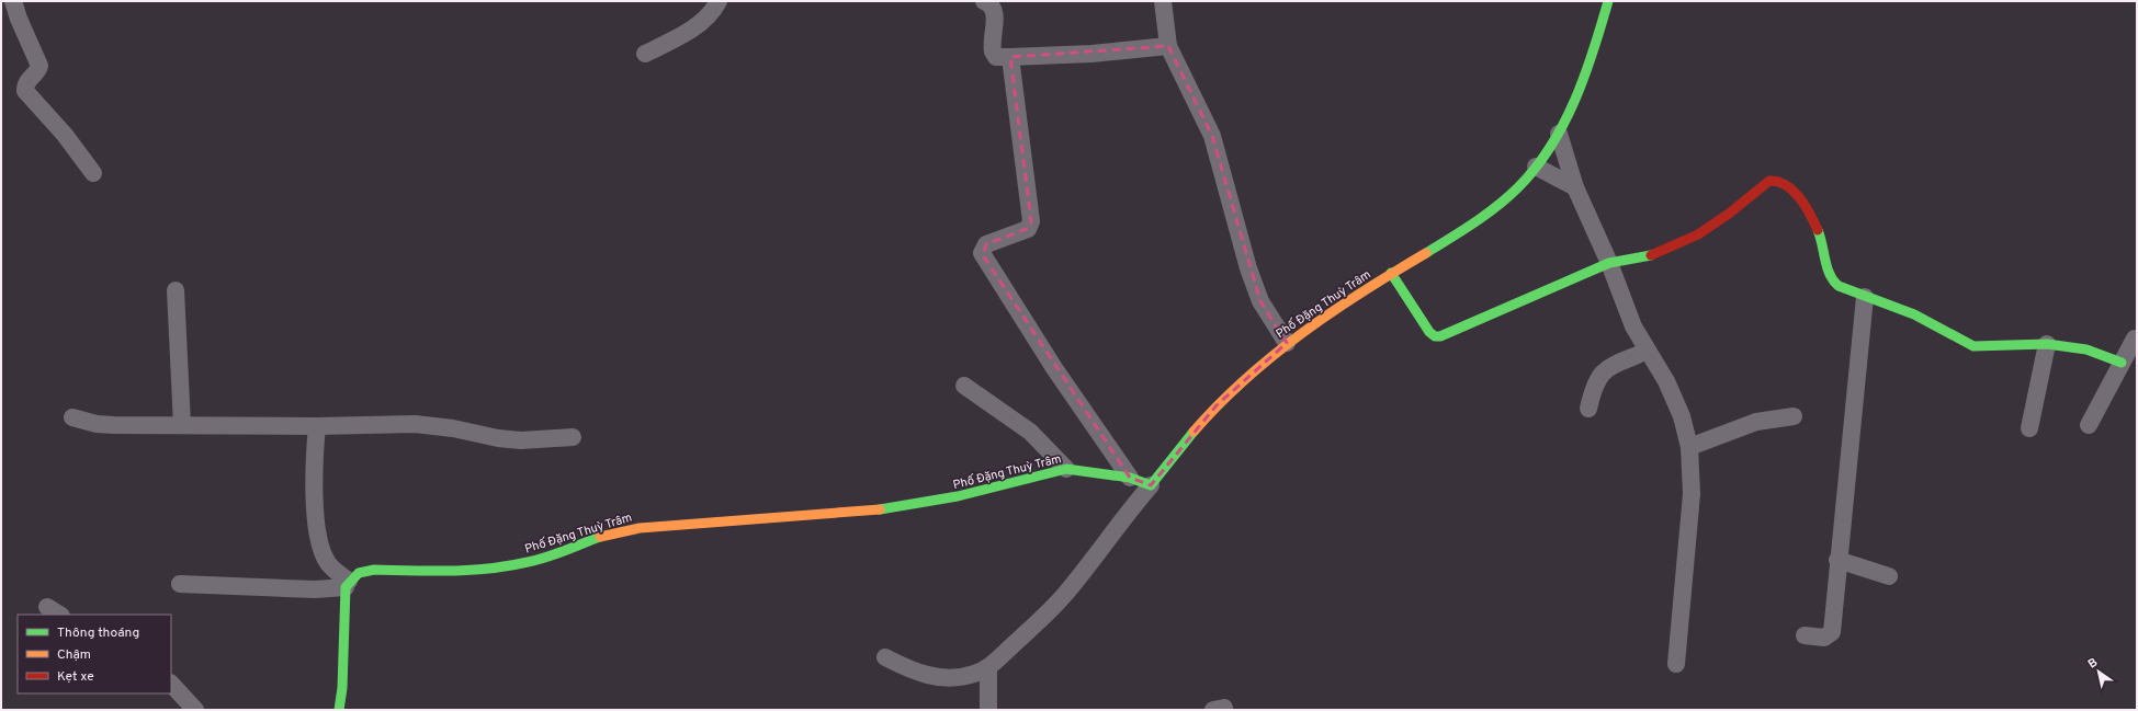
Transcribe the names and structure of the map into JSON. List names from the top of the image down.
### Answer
{
  "streets": {
    "street": ["Phố Đặng Thuỳ Trâm"]
  },
  "legend": ["Thông thoáng", "Chậm", "Kẹt xe"],
  "north": "top left"
}
